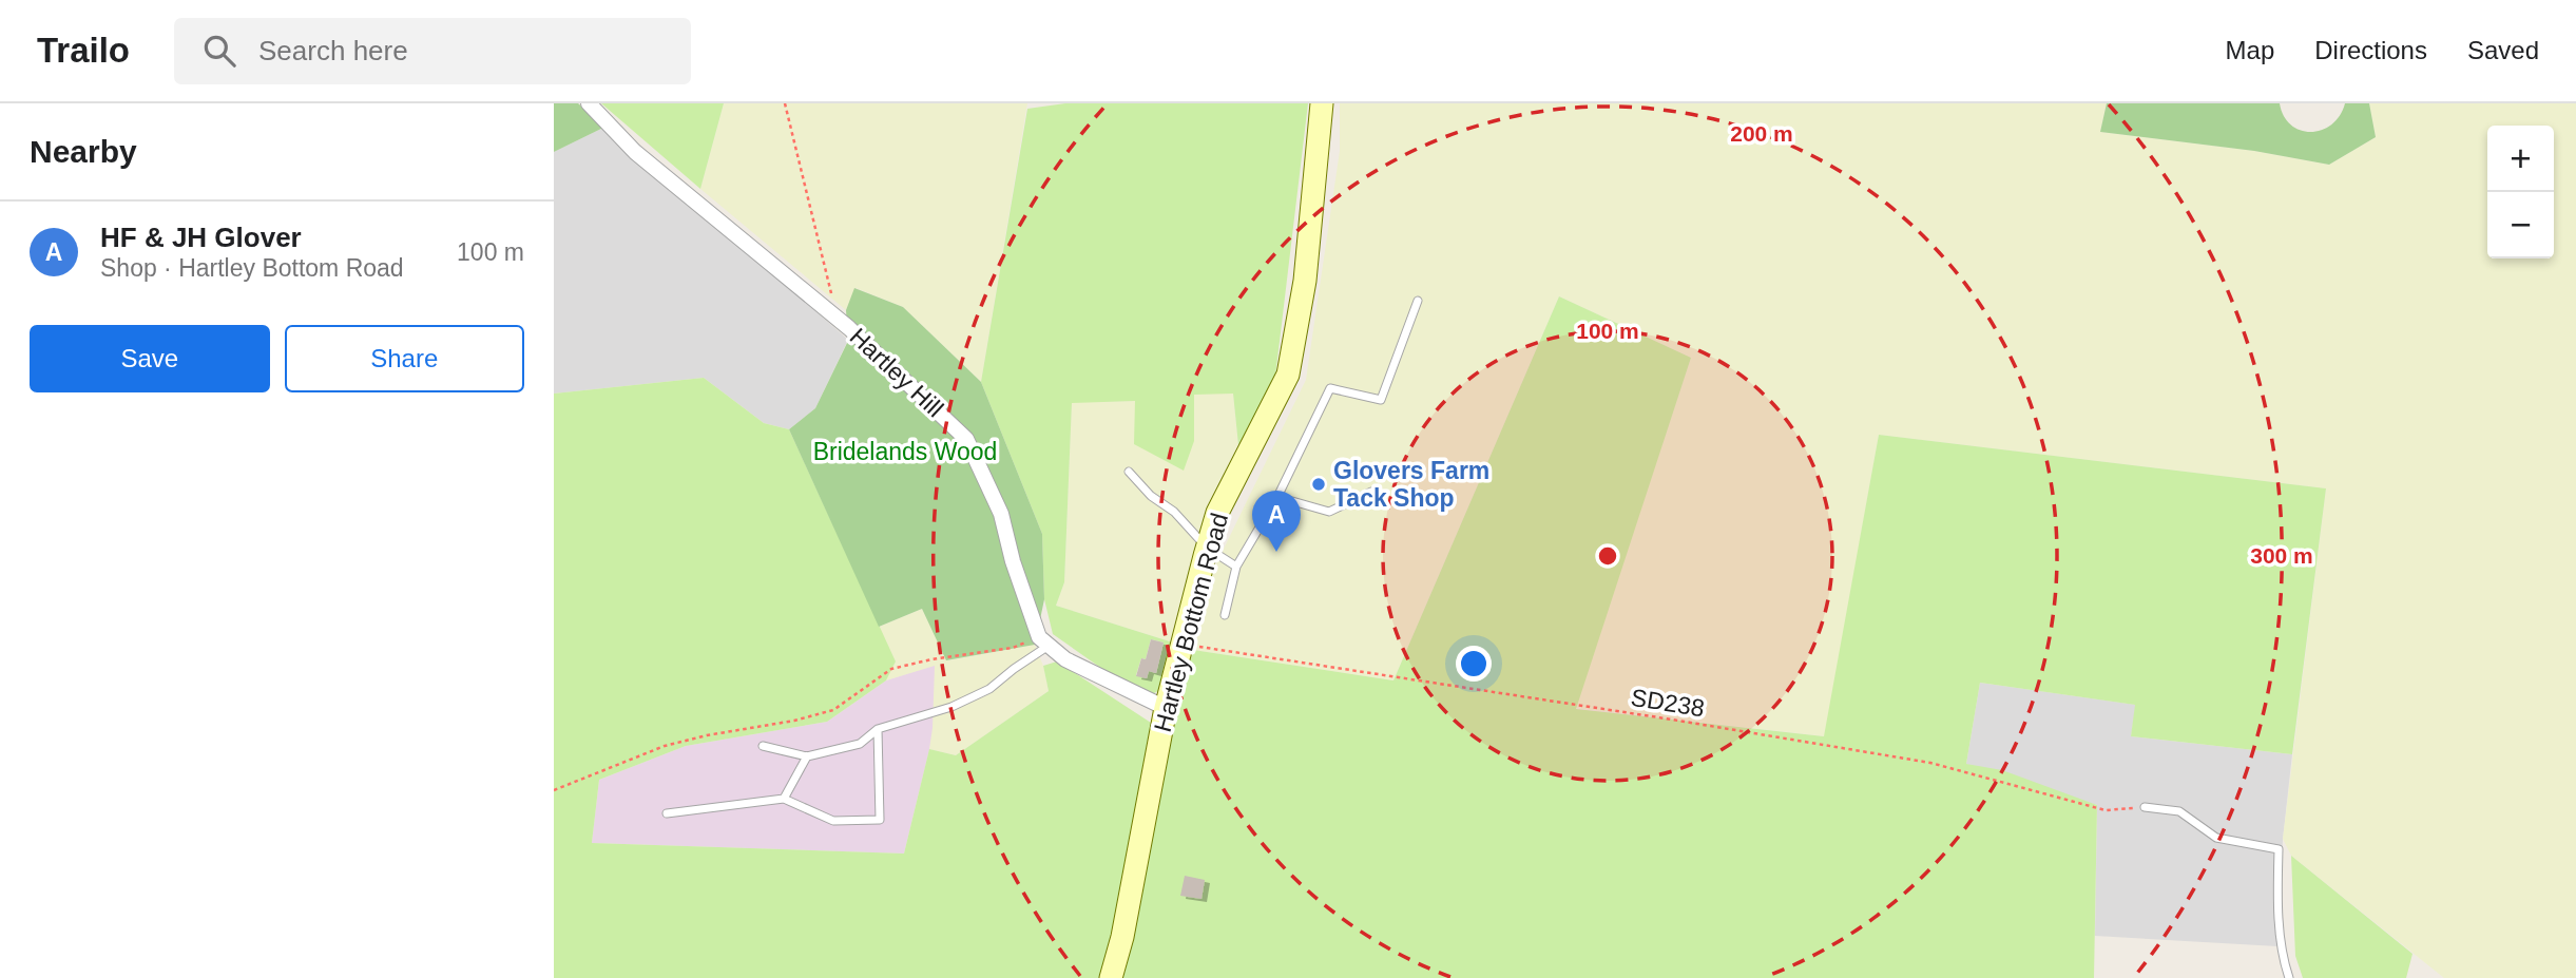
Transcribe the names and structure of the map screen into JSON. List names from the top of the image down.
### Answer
{
  "streets": {
    "street": ["Hartley Hill", "Hartley Bottom Road"],
    "path": ["SD238"]
  },
  "crossings": [
    ["Hartley Bottom Road", "SD238"]
  ],
  "parks": ["Bridelands Wood"],
  "places": ["Glovers Farm Tack Shop"],
  "page": {
    "header": "Trailo",
    "search": "Search here",
    "nav": ["Map", "Directions", "Saved"],
    "heading": "Nearby",
    "map_buttons": ["+", "−"],
    "list": [
      {
        "mark": "A",
        "name": "HF & JH Glover",
        "note": "Shop · Hartley Bottom Road",
        "value": "100 m"
      }
    ],
    "buttons": ["Save", "Share"],
    "pins": "A"
  },
  "rings": ["200 m", "100 m", "300 m"]
}
